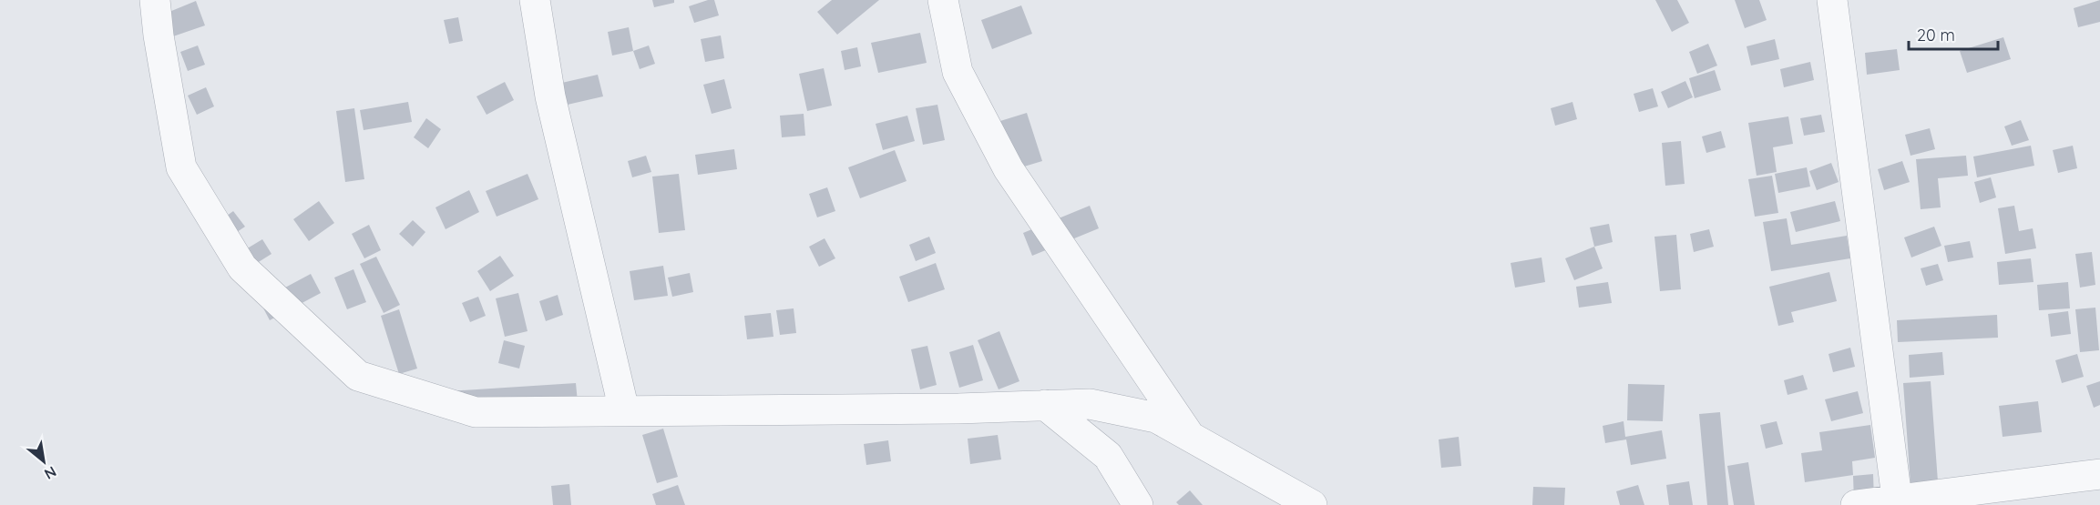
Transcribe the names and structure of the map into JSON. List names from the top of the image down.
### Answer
{
  "scale_bar": "20 m",
  "north": "bottom right"
}
